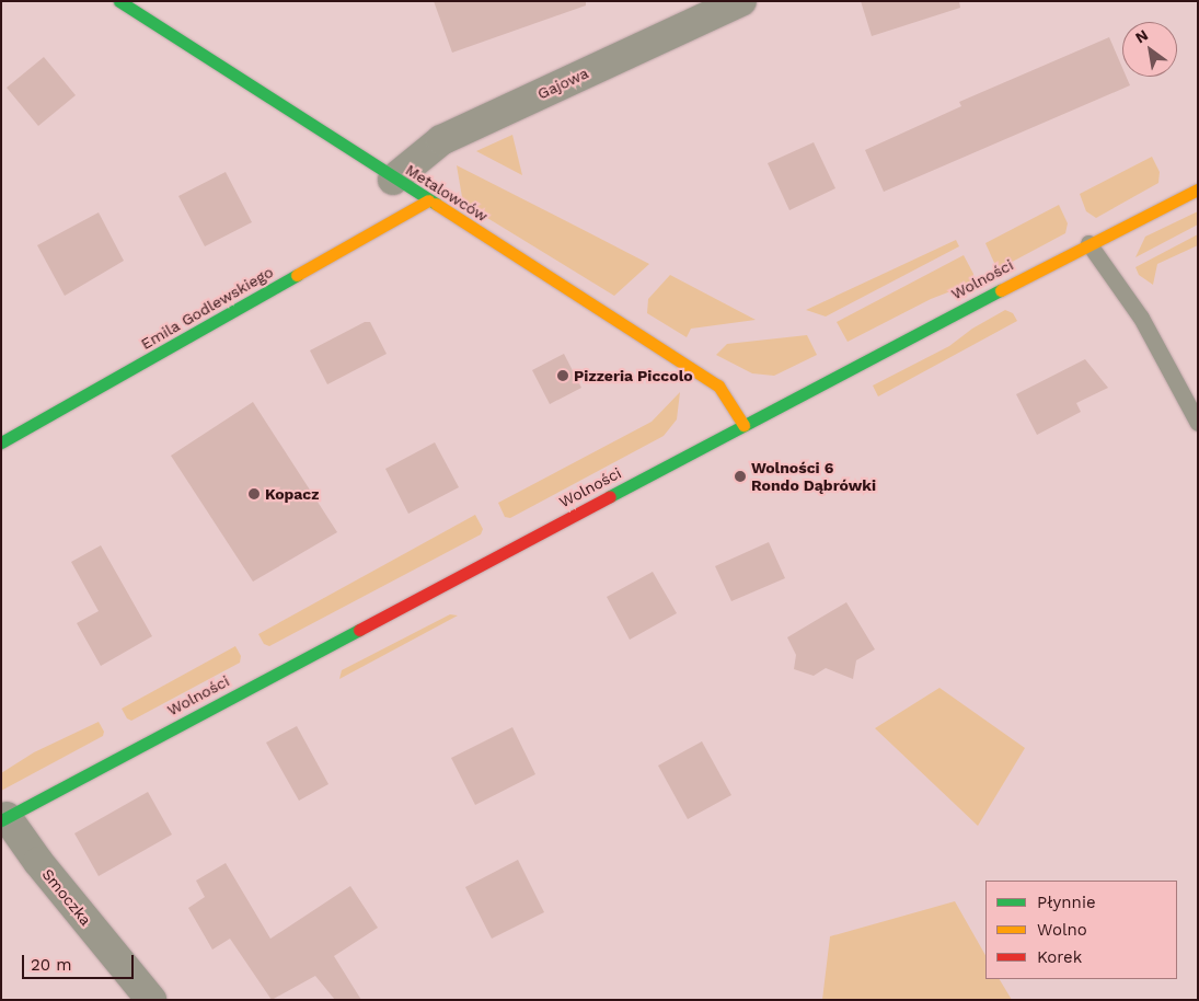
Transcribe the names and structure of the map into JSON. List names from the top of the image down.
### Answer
{
  "streets": {
    "main road": ["Metalowców", "Wolności", "Emila Godlewskiego"],
    "street": ["Gajowa", "Smoczka"]
  },
  "crossings": [
    ["Gajowa", "Metalowców"],
    ["Metalowców", "Wolności"],
    ["Metalowców", "Emila Godlewskiego"],
    ["Wolności", "Smoczka"]
  ],
  "places": ["Pizzeria Piccolo", "Wolności 6 Rondo Dąbrówki", "Kopacz"],
  "legend": ["Płynnie", "Wolno", "Korek"],
  "scale_bar": "20 m",
  "north": "top left"
}
